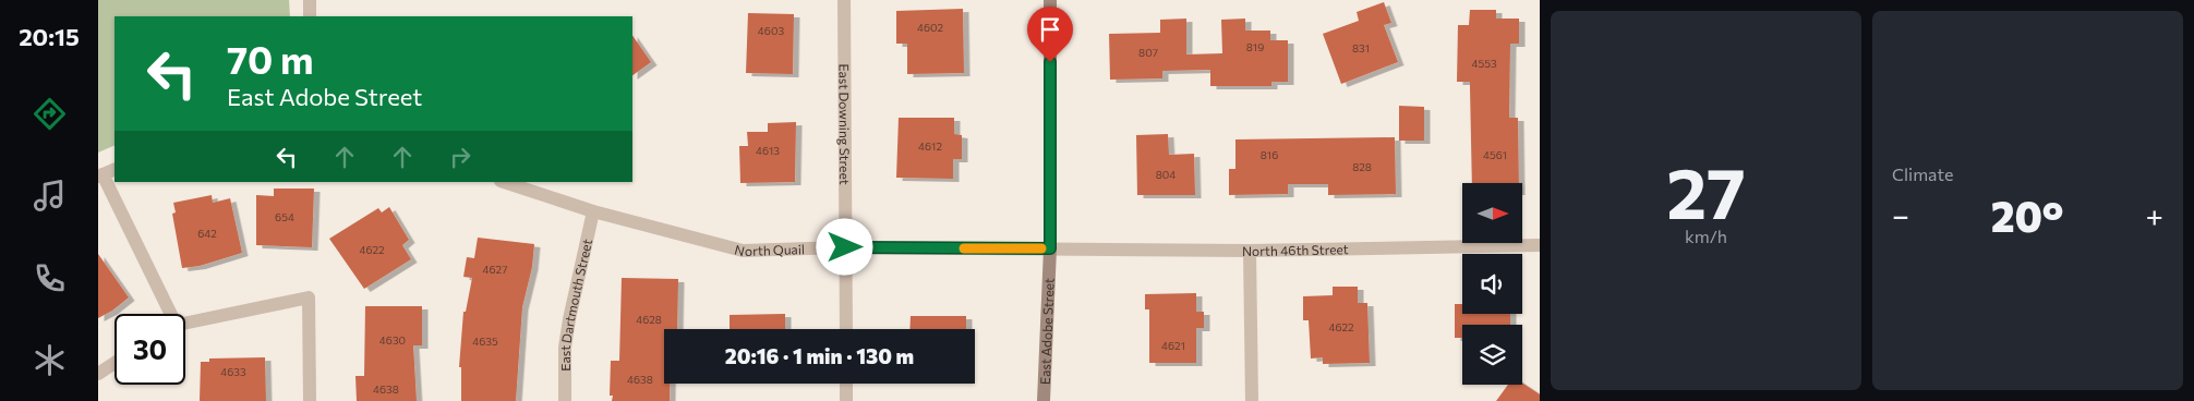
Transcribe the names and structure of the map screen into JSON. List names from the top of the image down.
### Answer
{
  "streets": {
    "street": [
      "East Downing Street",
      "North Quail",
      "North 46th Street",
      "East Dartmouth Street",
      "East Adobe Street"
    ]
  },
  "crossings": [
    ["East Downing Street", "North Quail"],
    ["North Quail", "North 46th Street"],
    ["North Quail", "East Dartmouth Street"],
    ["North Quail", "East Adobe Street"],
    ["North 46th Street", "East Adobe Street"]
  ],
  "house_numbers": [
    "4602",
    "4603",
    "819",
    "831",
    "807",
    "4553",
    "4612",
    "4613",
    "816",
    "4561",
    "828",
    "804",
    "654",
    "642",
    "4622",
    "4627",
    "4628",
    "4622",
    "4630",
    "4635",
    "4621",
    "4633",
    "4638",
    "4638"
  ],
  "north": "right",
  "page": {
    "tabs": "20:15",
    "tile": [
      ["27", "km/h"],
      "Climate"
    ],
    "turn": ["70 m", "East Adobe Street"],
    "heat": ["−", "20°", "+"],
    "limit": "30",
    "trip": "20:16 · 1 min · 130 m"
  }
}
